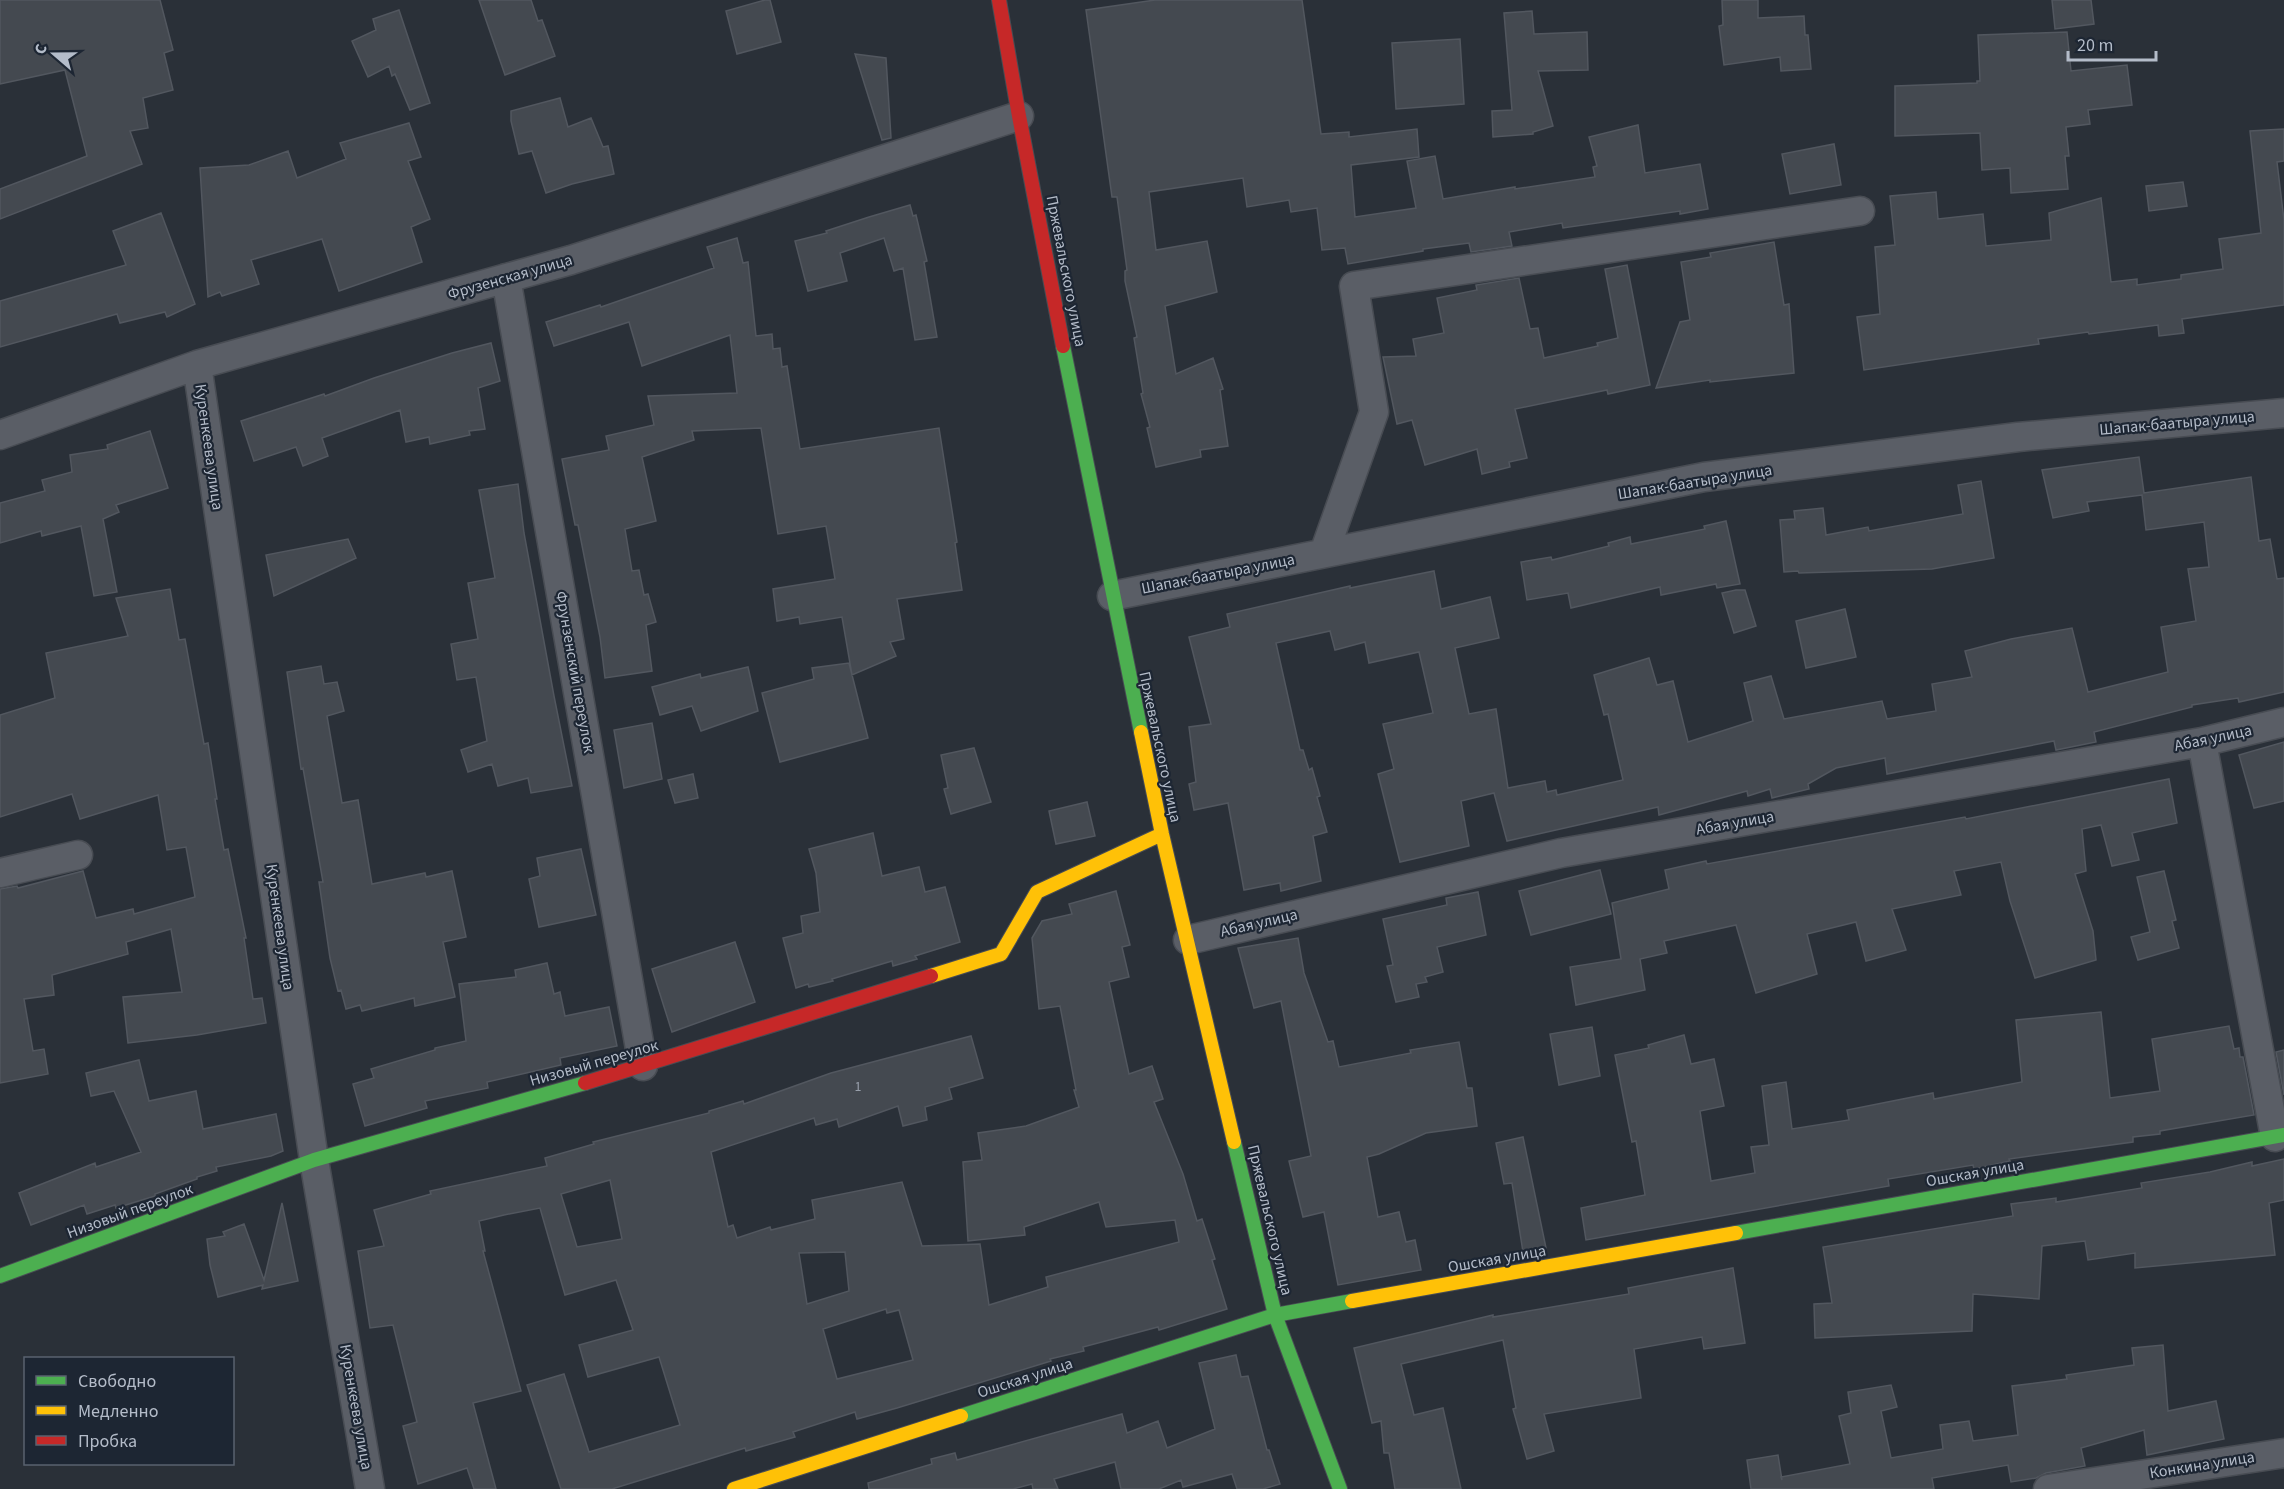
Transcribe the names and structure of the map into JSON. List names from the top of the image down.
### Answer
{
  "streets": {
    "street": [
      "Пржевальского улица",
      "Фрузенская улица",
      "Шапак-баатыра улица",
      "Куренкеева улица",
      "Фрунзенский переулок",
      "Абая улица",
      "Низовый переулок",
      "Ошская улица",
      "Конкина улица"
    ]
  },
  "crossings": [
    ["Пржевальского улица", "Фрузенская улица"],
    ["Пржевальского улица", "Шапак-баатыра улица"],
    ["Пржевальского улица", "Абая улица"],
    ["Пржевальского улица", "Низовый переулок"],
    ["Пржевальского улица", "Ошская улица"],
    ["Фрузенская улица", "Куренкеева улица"],
    ["Фрузенская улица", "Фрунзенский переулок"],
    ["Куренкеева улица", "Низовый переулок"],
    ["Фрунзенский переулок", "Низовый переулок"]
  ],
  "house_numbers": ["1"],
  "legend": ["Свободно", "Медленно", "Пробка"],
  "scale_bar": "20 m",
  "north": "left"
}
